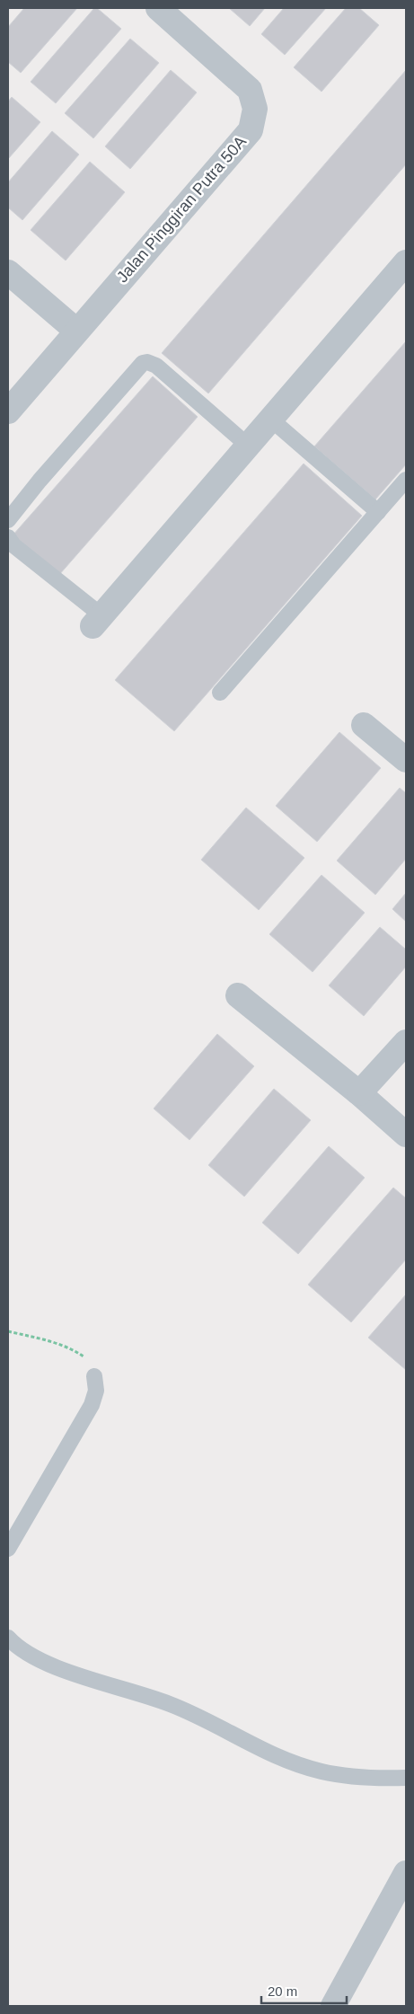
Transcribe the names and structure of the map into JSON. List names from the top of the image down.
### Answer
{
  "streets": {
    "street": ["Jalan Pinggiran Putra 50A"]
  },
  "scale_bar": "20 m"
}
